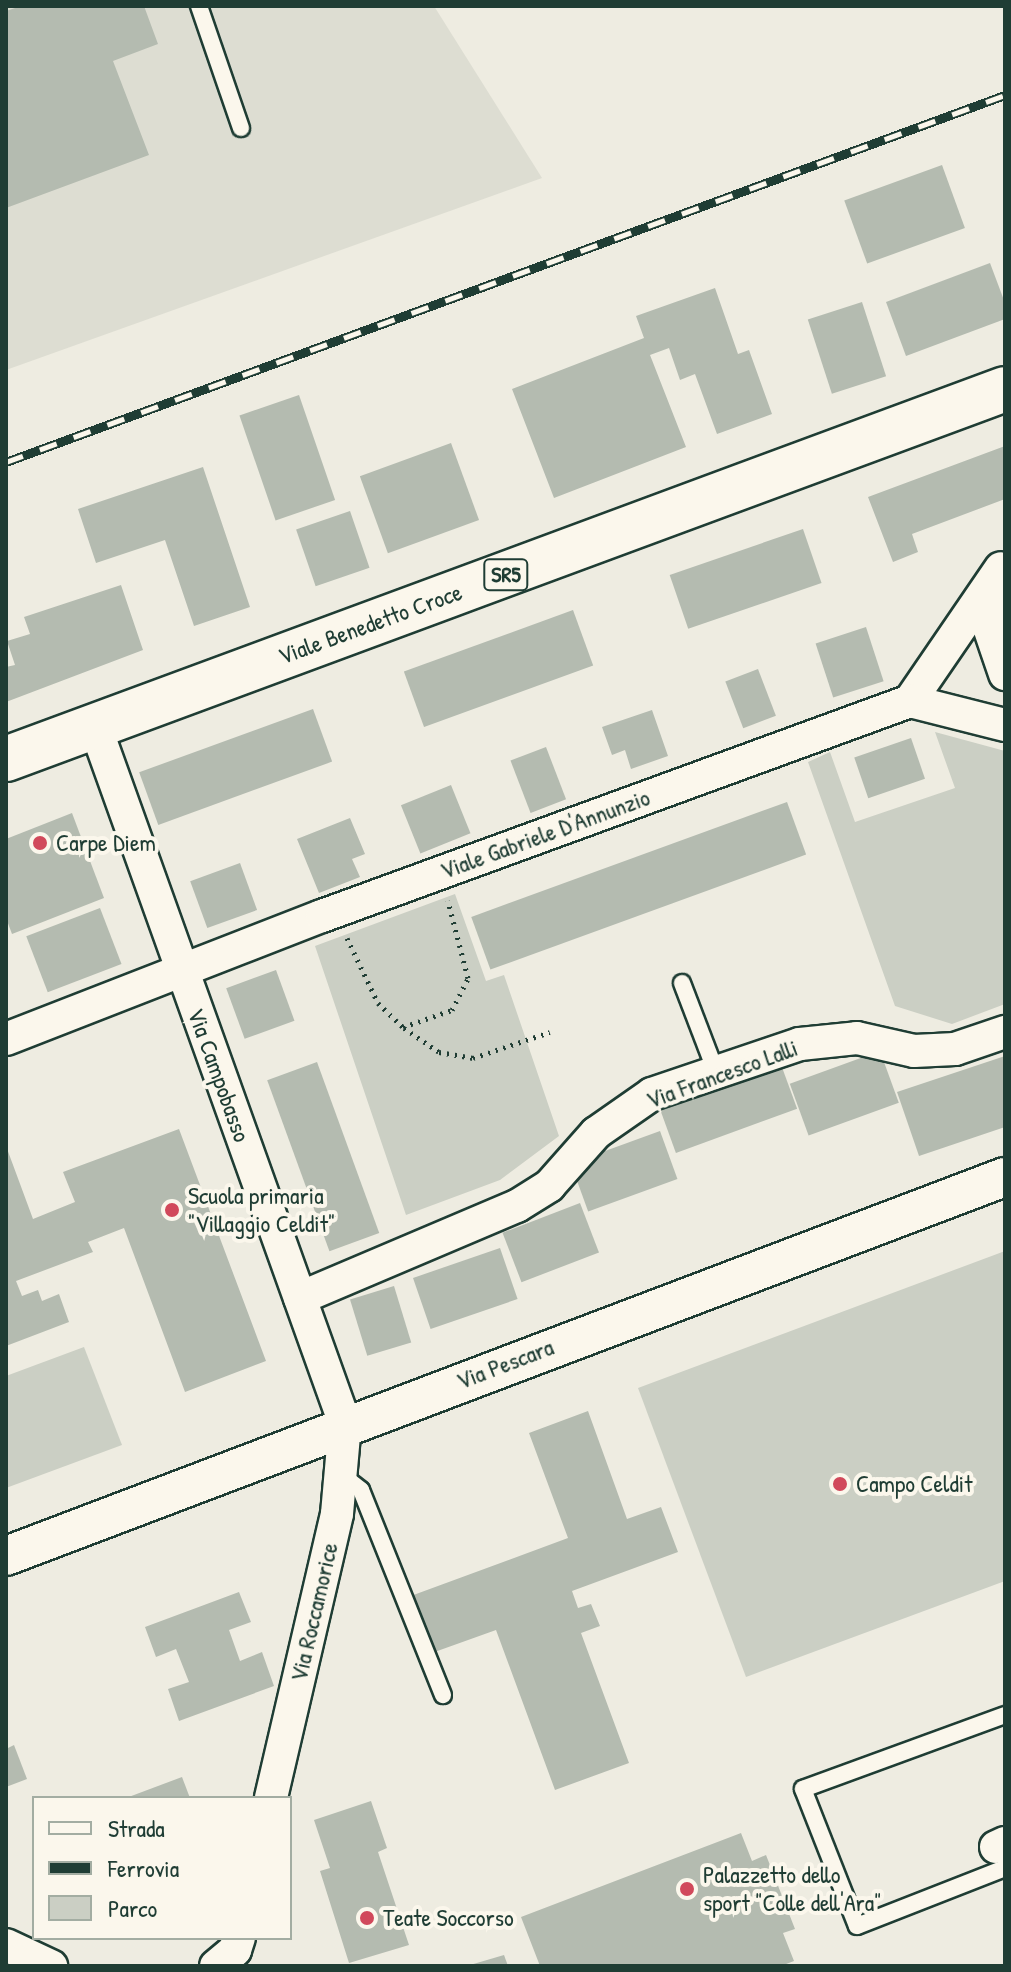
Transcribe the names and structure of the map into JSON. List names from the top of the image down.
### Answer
{
  "streets": {
    "main road": ["SR5", "Viale Benedetto Croce"],
    "street": [
      "Viale Gabriele D'Annunzio",
      "Via Francesco Lalli",
      "Via Campobasso",
      "Via Pescara",
      "Via Roccamorice"
    ]
  },
  "crossings": [
    ["Viale Benedetto Croce", "Via Campobasso"],
    ["Viale Gabriele D'Annunzio", "Via Campobasso"],
    ["Via Francesco Lalli", "Via Campobasso"],
    ["Via Campobasso", "Via Pescara"],
    ["Via Campobasso", "Via Roccamorice"],
    ["Via Pescara", "Via Roccamorice"]
  ],
  "places": [
    "Carpe Diem",
    "Scuola primaria \"Villaggio Celdit\"",
    "Campo Celdit",
    "Palazzetto dello sport \"Colle dell'Ara\"",
    "Teate Soccorso"
  ],
  "legend": ["Strada", "Ferrovia", "Parco"]
}
